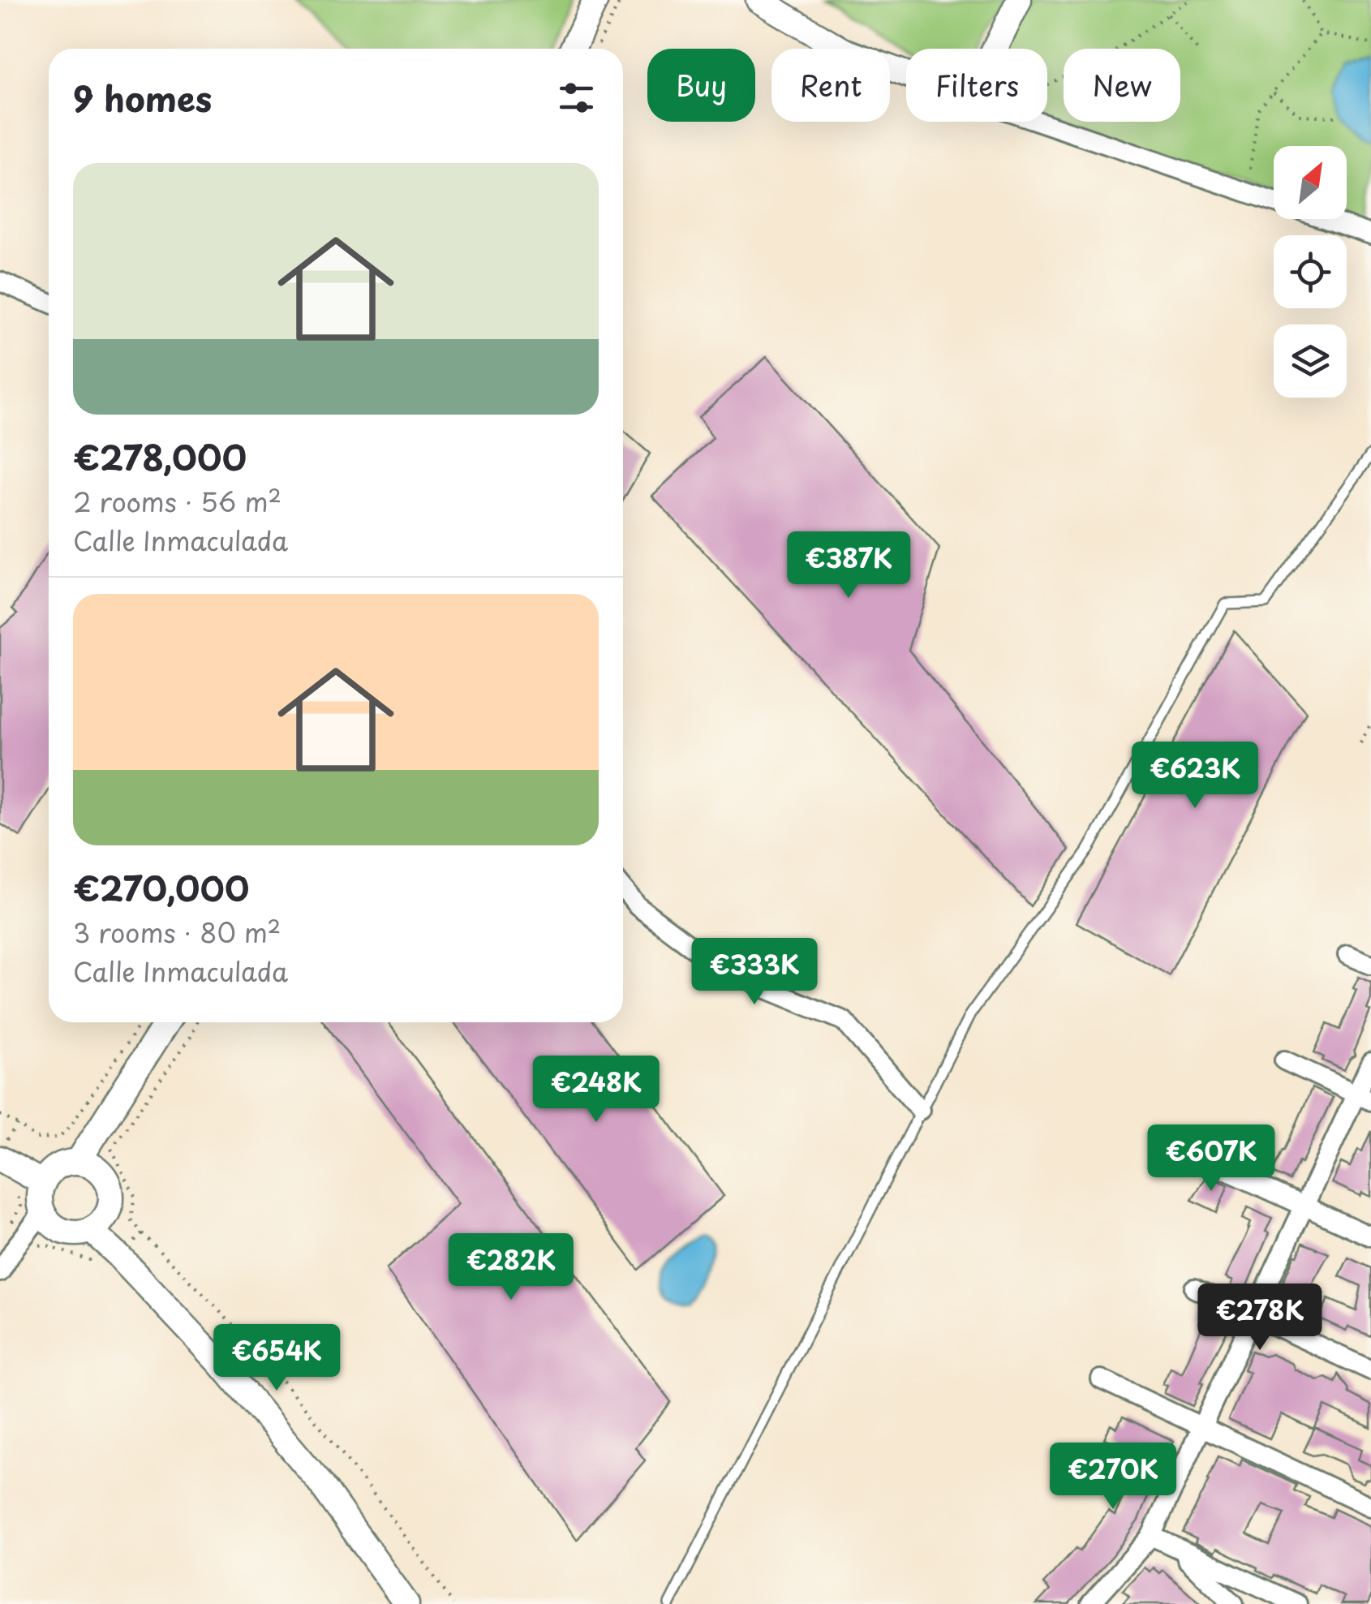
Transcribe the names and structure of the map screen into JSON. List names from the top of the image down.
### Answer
{
  "north": "top right",
  "page": {
    "chip": [
      "Buy",
      "Rent",
      "Filters",
      "New"
    ],
    "heading": "9 homes",
    "list": [
      {
        "name": "€278,000",
        "note": "2 rooms · 56 m² · Calle Inmaculada"
      },
      {
        "name": "€270,000",
        "note": "3 rooms · 80 m² · Calle Inmaculada"
      }
    ],
    "price": [
      "€387K",
      "€623K",
      "€333K",
      "€248K",
      "€607K",
      "€282K",
      "€278K",
      "€654K",
      "€270K"
    ]
  }
}
